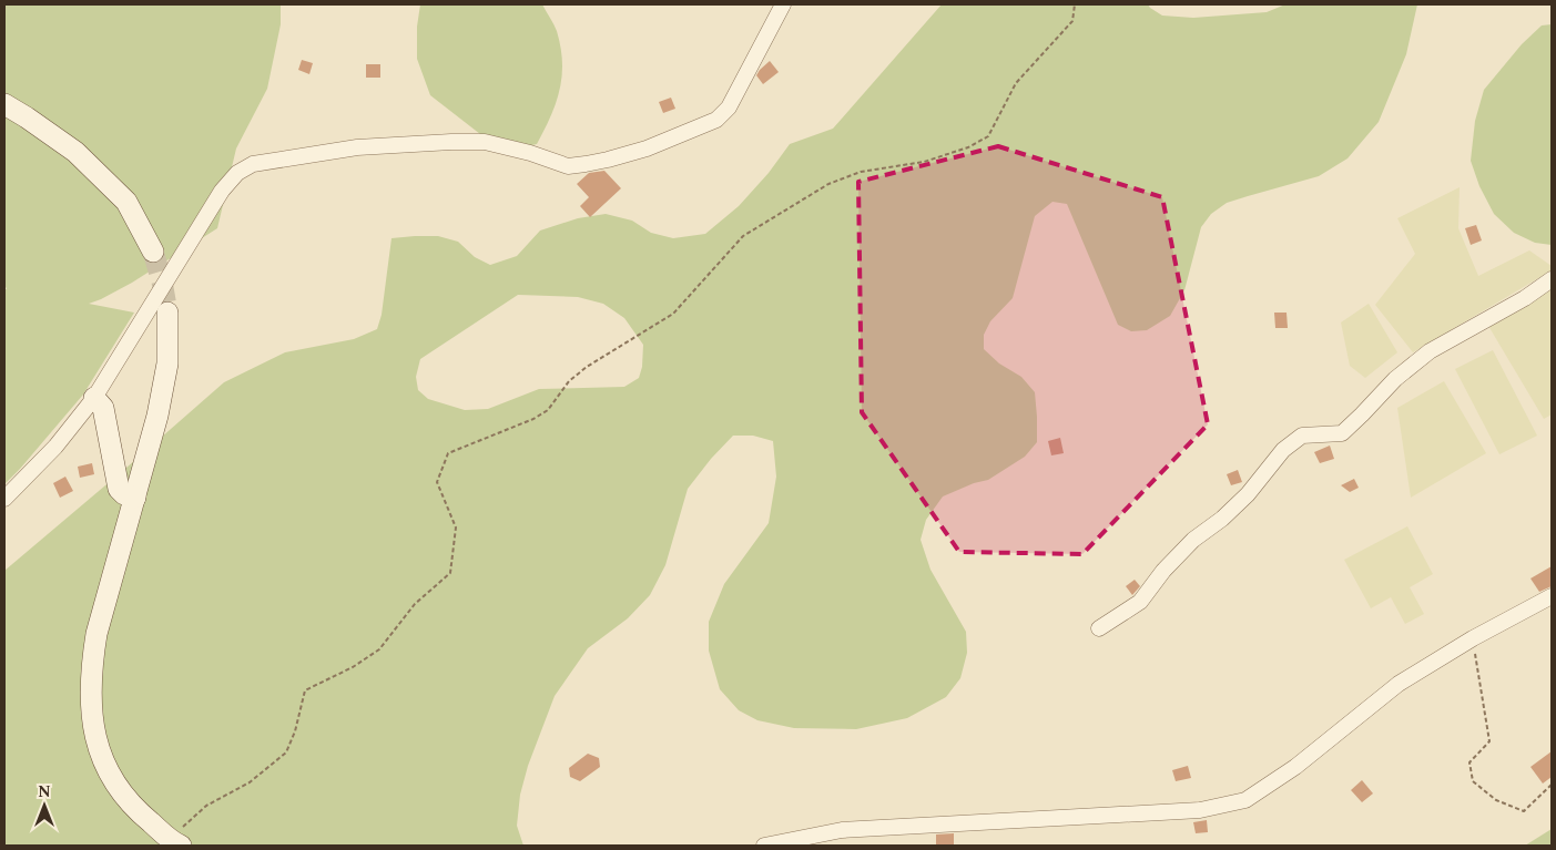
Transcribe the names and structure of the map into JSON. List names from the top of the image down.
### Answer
{
  "north": "top"
}
